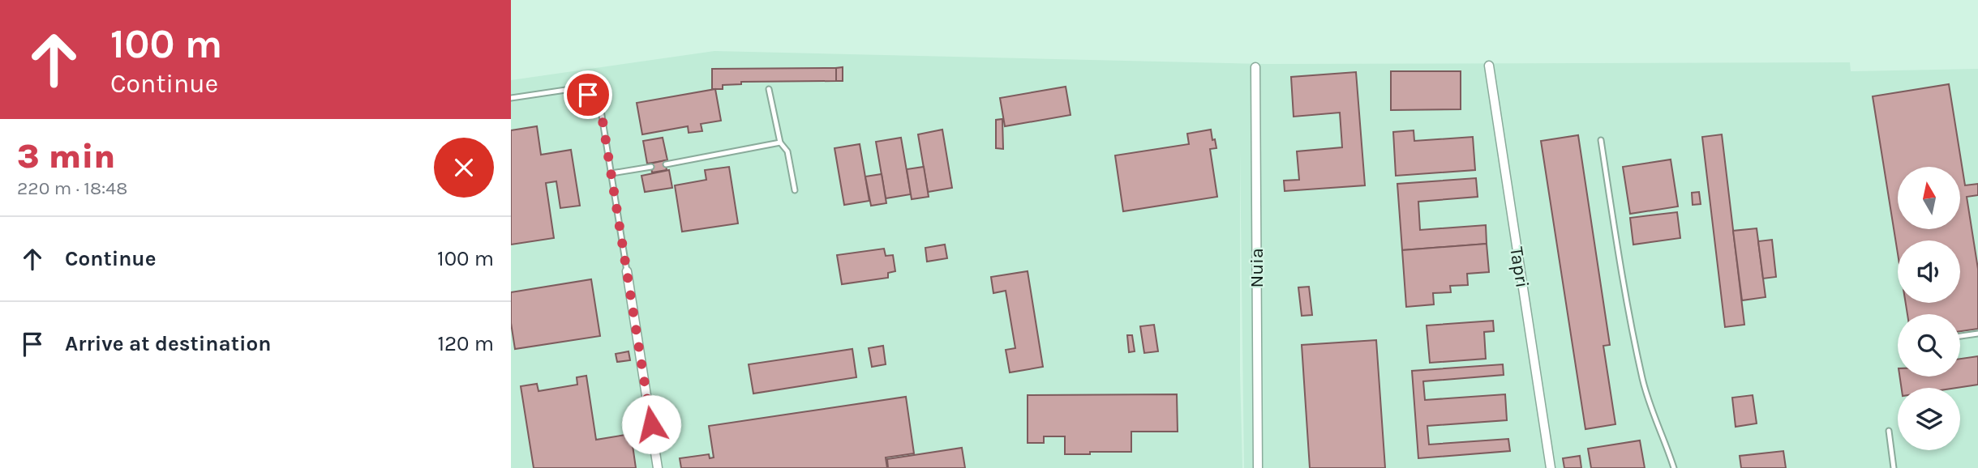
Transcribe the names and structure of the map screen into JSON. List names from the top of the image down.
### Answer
{
  "streets": {
    "street": ["Tapri", "Nuia"]
  },
  "north": "top",
  "page": {
    "turn": ["100 m", "Continue"],
    "heading": ["3 min", "220 m · 18:48"],
    "list": [
      {
        "name": "Continue",
        "value": "100 m"
      },
      {
        "name": "Arrive at destination",
        "value": "120 m"
      }
    ]
  }
}
